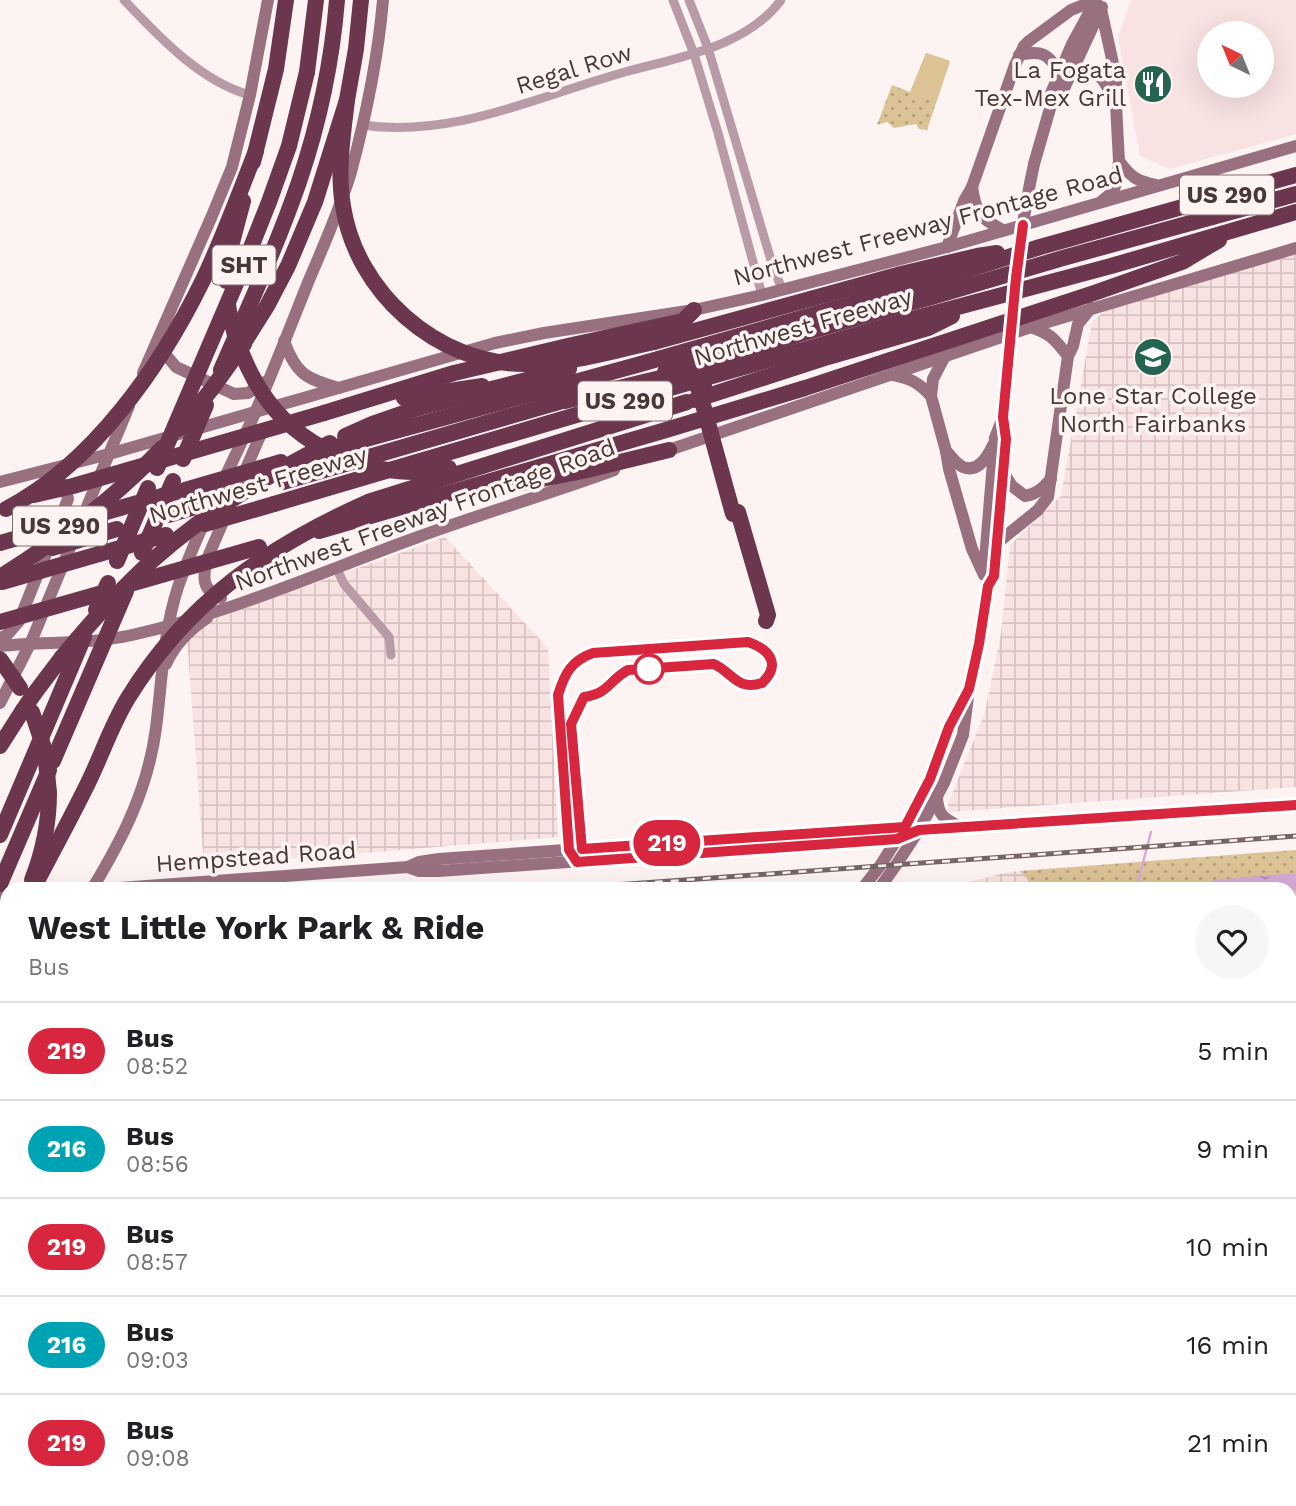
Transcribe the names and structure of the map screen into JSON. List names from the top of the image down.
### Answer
{
  "streets": {
    "highway": ["US 290", "SHT", "Northwest Freeway"],
    "main road": ["Northwest Freeway Frontage Road", "Hempstead Road"],
    "street": ["Regal Row"]
  },
  "places": {
    "restaurant": ["La Fogata Tex-Mex Grill"],
    "school or university": ["Lone Star College North Fairbanks"]
  },
  "lines": ["bus line 219"],
  "north": "top left",
  "page": {
    "on_map": "219",
    "heading": ["West Little York Park & Ride", "Bus"],
    "list": [
      {
        "mark": "219",
        "name": "Bus",
        "note": "08:52",
        "value": "5 min"
      },
      {
        "mark": "216",
        "name": "Bus",
        "note": "08:56",
        "value": "9 min"
      },
      {
        "mark": "219",
        "name": "Bus",
        "note": "08:57",
        "value": "10 min"
      },
      {
        "mark": "216",
        "name": "Bus",
        "note": "09:03",
        "value": "16 min"
      },
      {
        "mark": "219",
        "name": "Bus",
        "note": "09:08",
        "value": "21 min"
      }
    ]
  }
}
